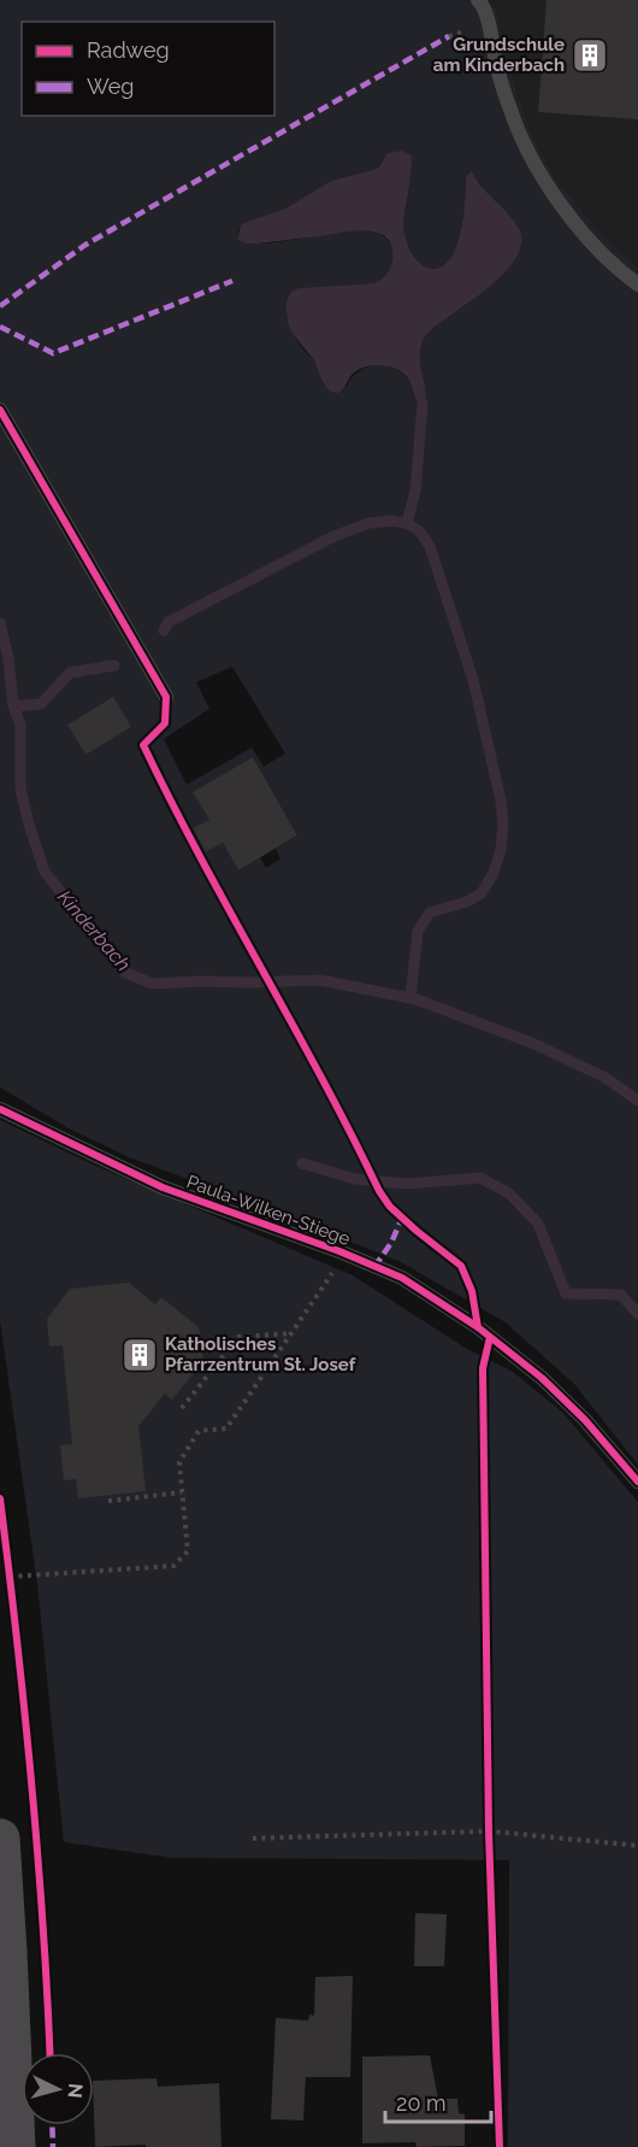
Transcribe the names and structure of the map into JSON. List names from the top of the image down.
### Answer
{
  "streets": {
    "lane": ["Paula-Wilken-Stiege"]
  },
  "water": ["Kinderbach"],
  "places": {
    "building": ["Grundschule am Kinderbach", "Katholisches Pfarrzentrum St. Josef"]
  },
  "legend": ["Radweg", "Weg"],
  "scale_bar": "20 m",
  "north": "right"
}
